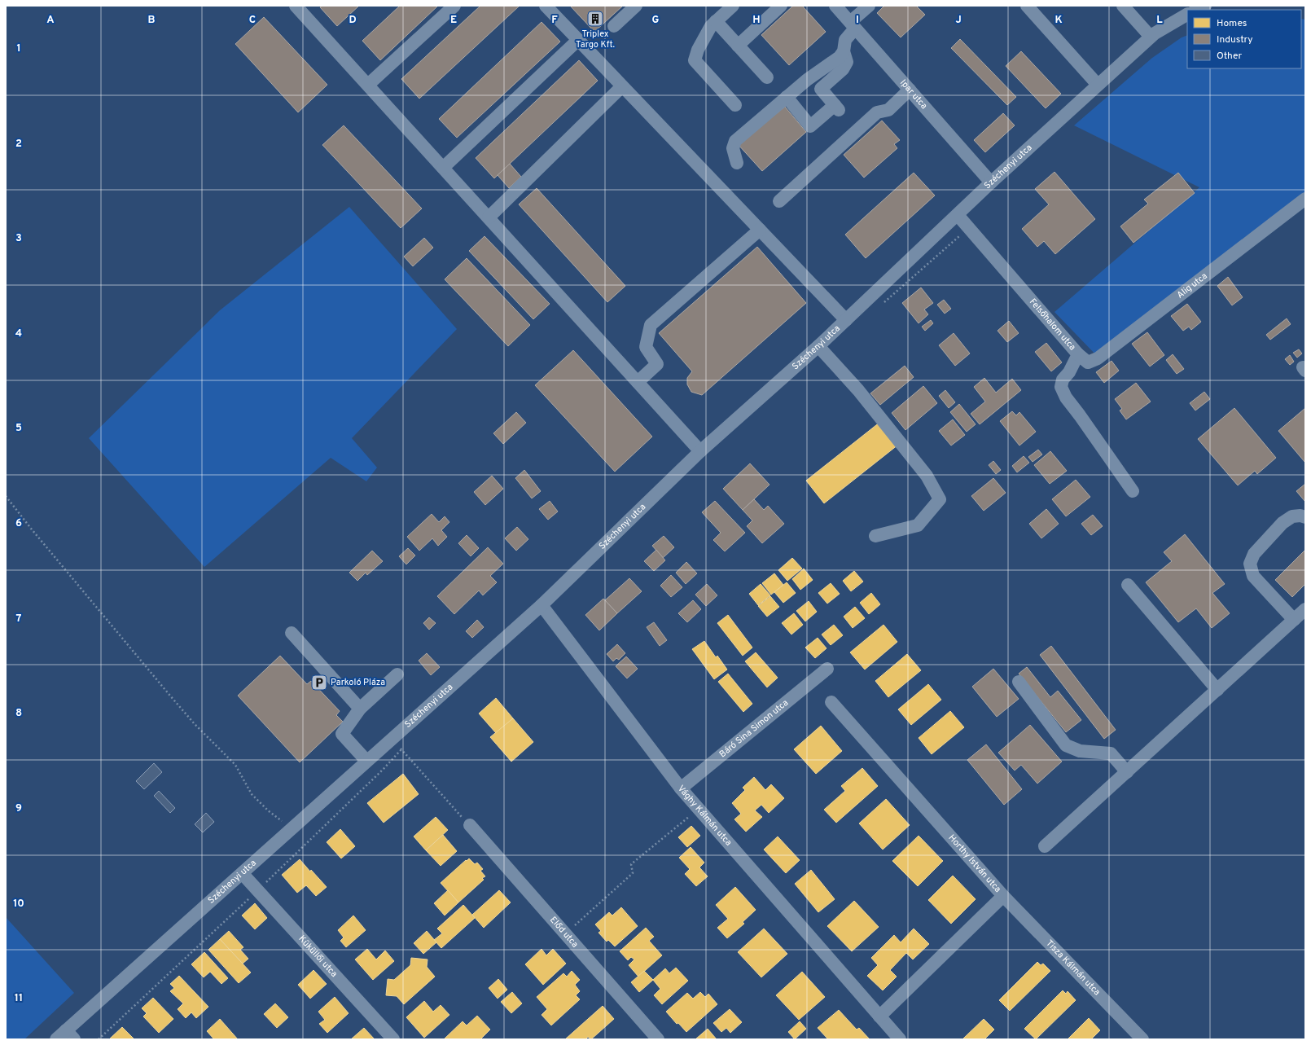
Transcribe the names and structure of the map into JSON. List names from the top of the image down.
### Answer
{
  "streets": {
    "street": [
      "Ipar utca",
      "Széchenyi utca",
      "Alig utca",
      "Felsőhalom utca",
      "Báró Sina Simon utca",
      "Vághy Kálmán utca",
      "Horthy István utca",
      "Előd utca",
      "Küküllői utca",
      "Tisza Kálmán utca"
    ]
  },
  "crossings": [
    ["Ipar utca", "Széchenyi utca"],
    ["Széchenyi utca", "Felsőhalom utca"],
    ["Széchenyi utca", "Vághy Kálmán utca"],
    ["Széchenyi utca", "Küküllői utca"],
    ["Alig utca", "Felsőhalom utca"],
    ["Báró Sina Simon utca", "Vághy Kálmán utca"],
    ["Vághy Kálmán utca", "Horthy István utca"],
    ["Horthy István utca", "Tisza Kálmán utca"]
  ],
  "places": {
    "building": ["Triplex Targo Kft."],
    "parking": ["Parkoló Pláza"]
  },
  "legend": ["Homes", "Industry", "Other"],
  "grid": {
    "columns": [
      "A",
      "B",
      "C",
      "D",
      "E",
      "F",
      "G",
      "H",
      "I",
      "J",
      "K",
      "L"
    ],
    "rows": [
      "1",
      "2",
      "3",
      "4",
      "5",
      "6",
      "7",
      "8",
      "9",
      "10",
      "11"
    ]
  }
}
